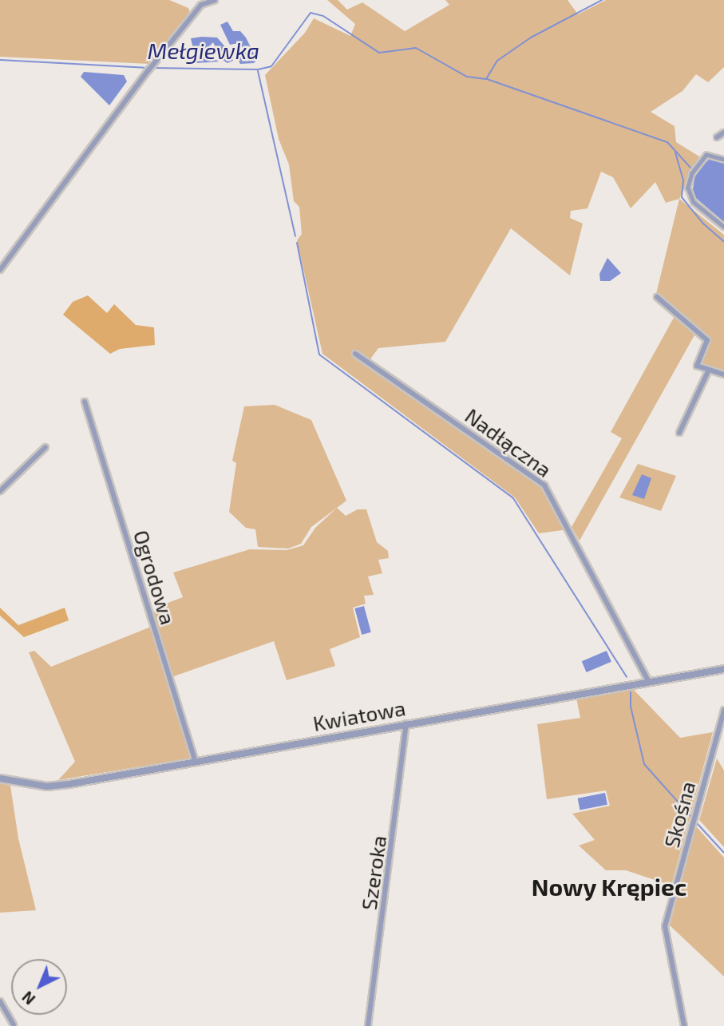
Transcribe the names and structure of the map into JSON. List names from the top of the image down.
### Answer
{
  "streets": {
    "street": [
      "Nadłączna",
      "Ogrodowa",
      "Kwiatowa",
      "Skośna",
      "Szeroka"
    ]
  },
  "crossings": [
    ["Nadłączna", "Kwiatowa"],
    ["Ogrodowa", "Kwiatowa"],
    ["Kwiatowa", "Szeroka"]
  ],
  "districts": ["Nowy Krępiec"],
  "water": ["Mełgiewka"],
  "north": "bottom left"
}
